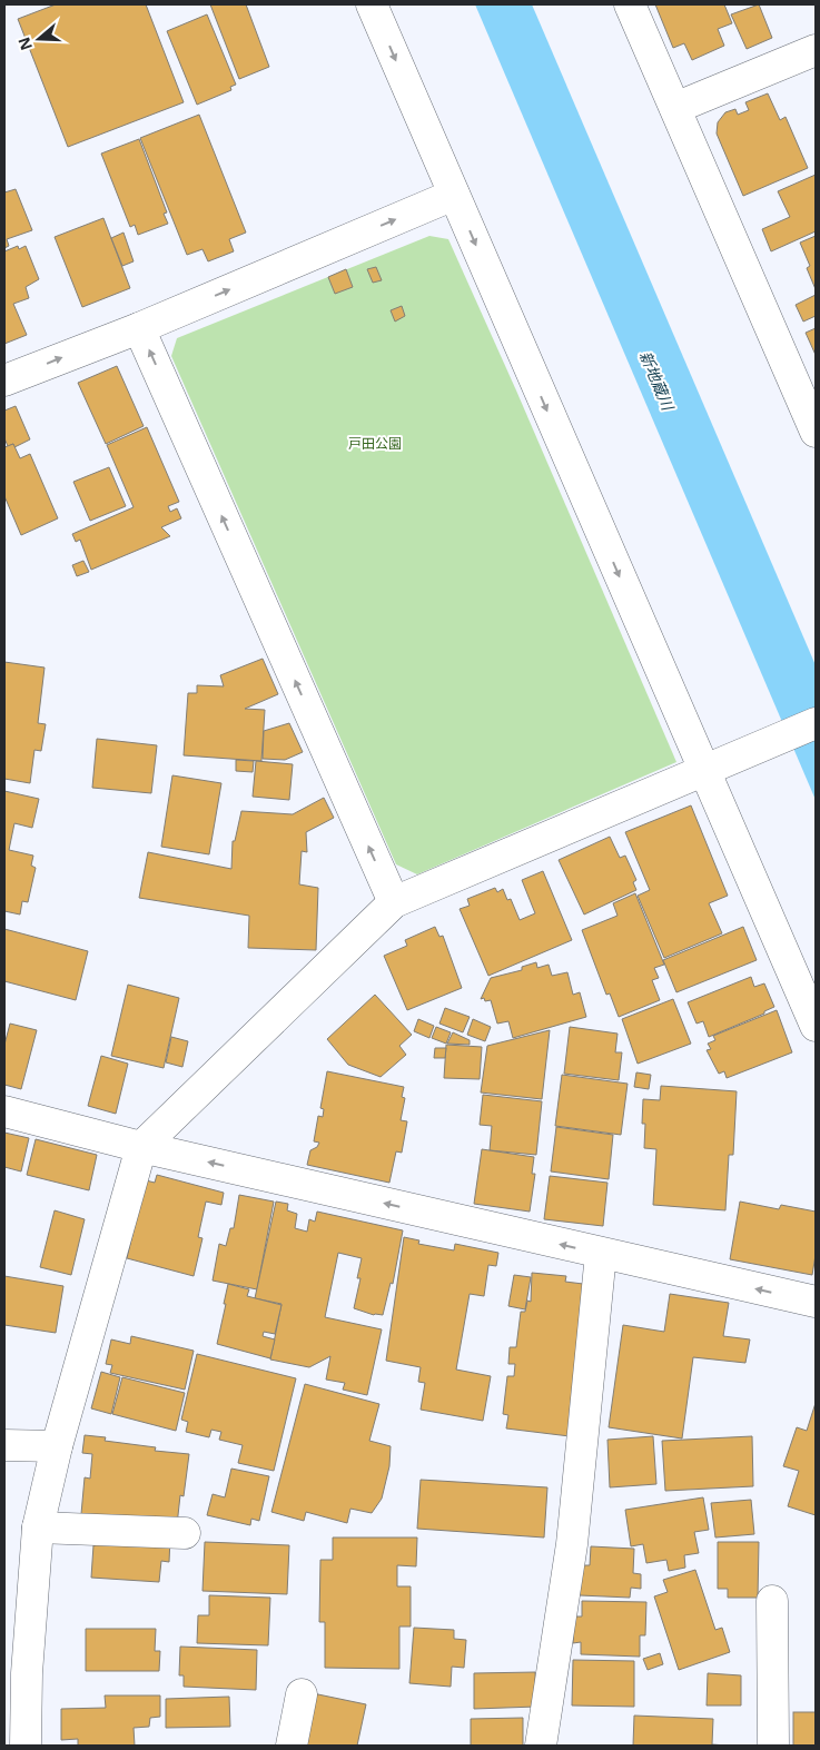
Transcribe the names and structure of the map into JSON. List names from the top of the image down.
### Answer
{
  "water": ["新地蔵川"],
  "parks": ["戸田公園"],
  "north": "left"
}
